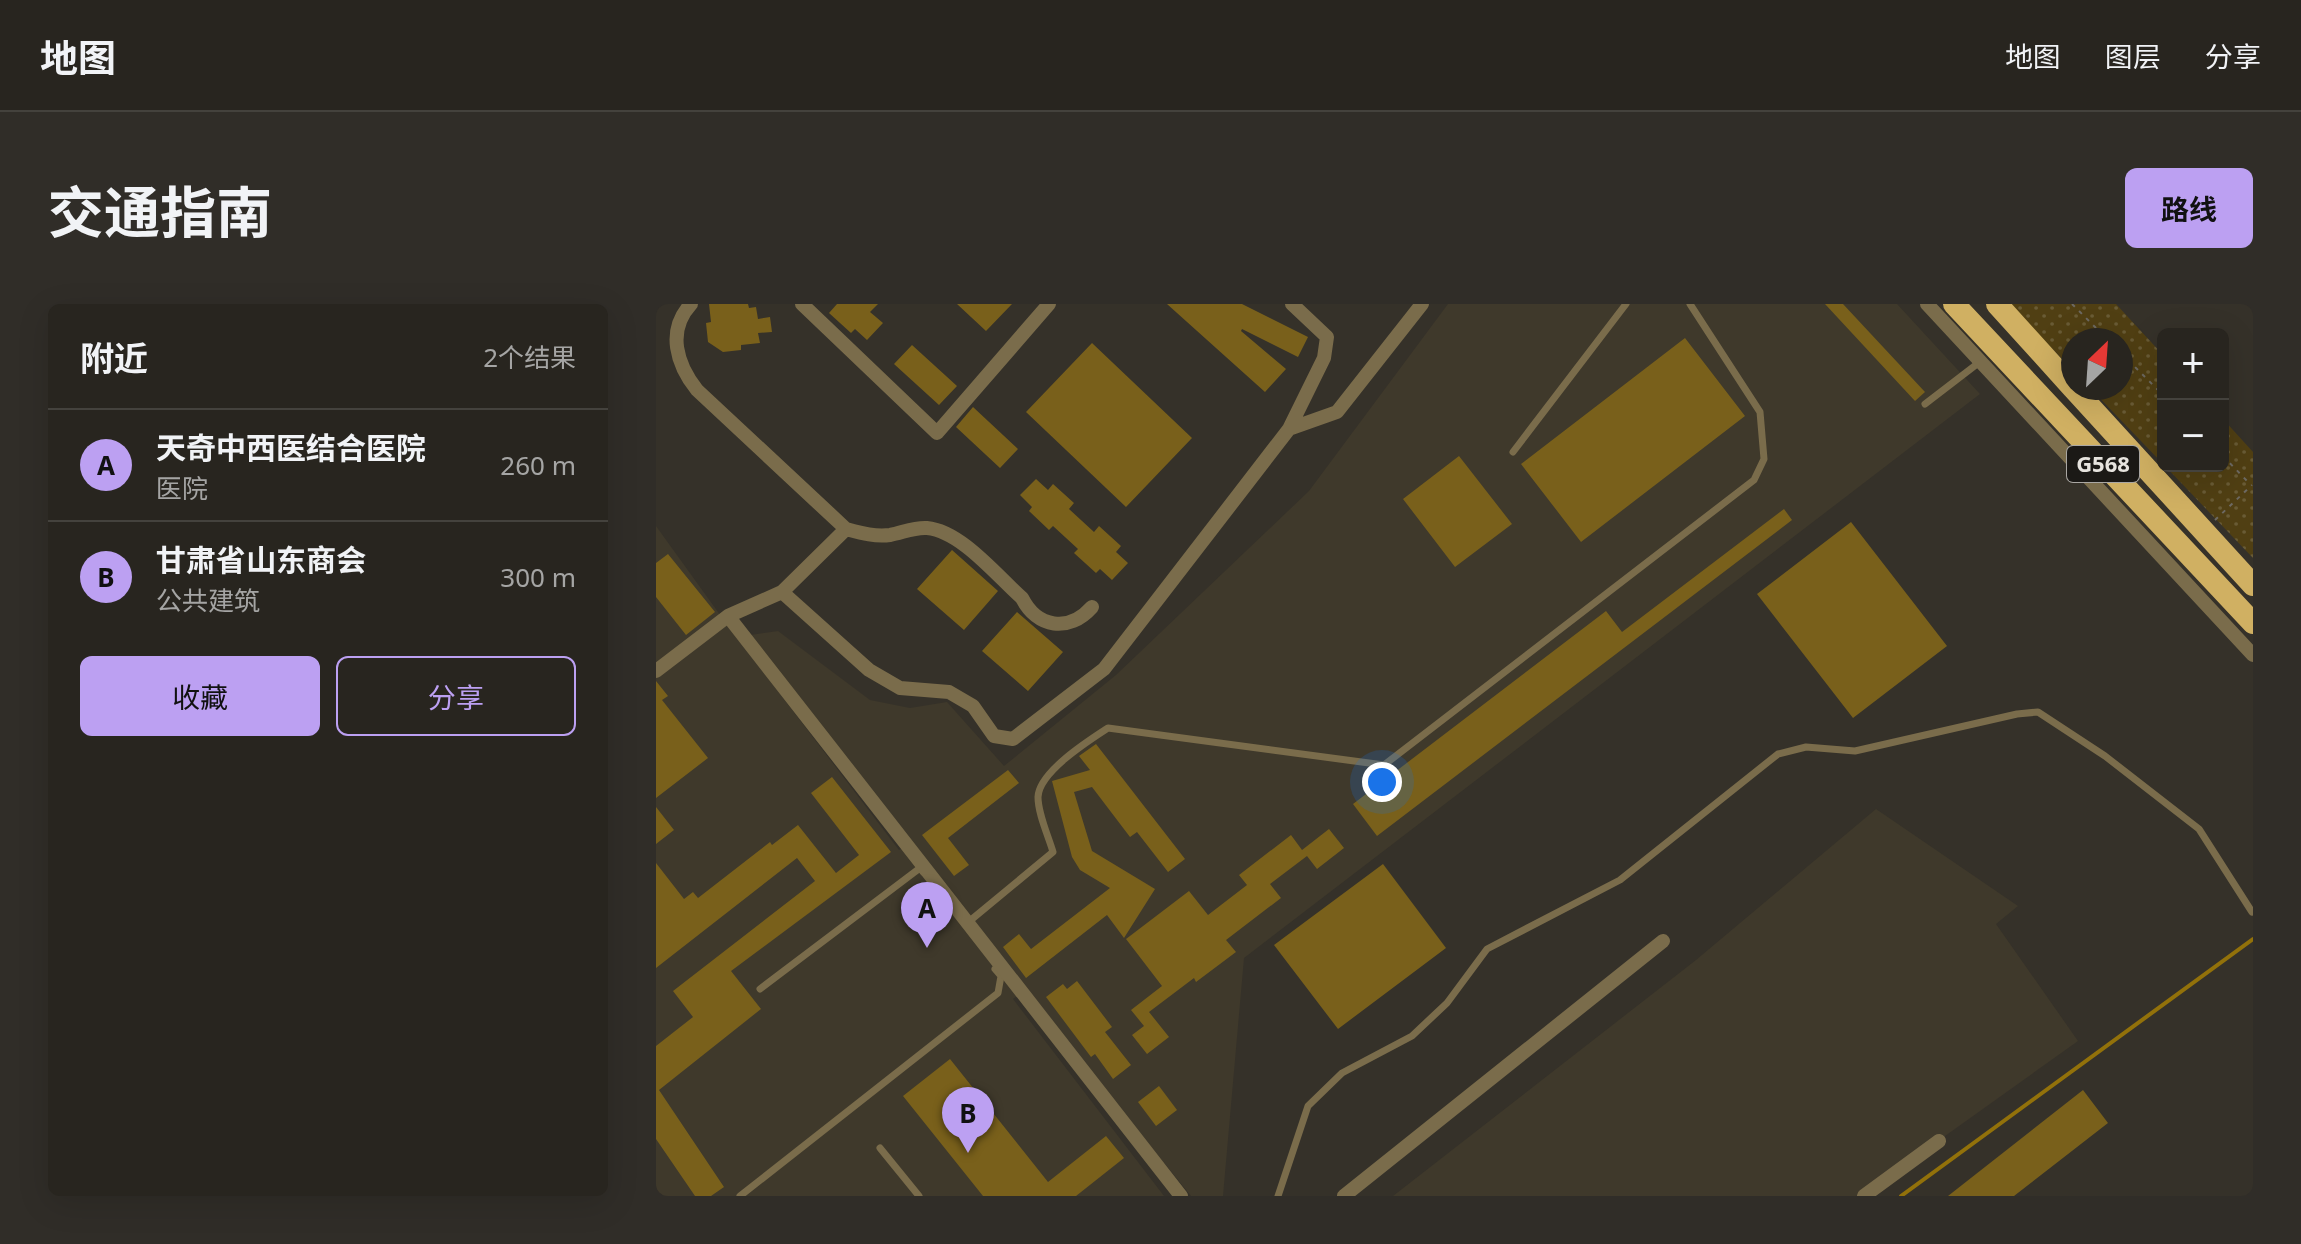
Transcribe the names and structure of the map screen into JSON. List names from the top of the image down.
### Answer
{
  "streets": {
    "highway": ["G568"]
  },
  "north": "top right",
  "page": {
    "header": "地图",
    "nav": ["地图", "图层", "分享"],
    "title": "交通指南",
    "buttons": [
      "路线",
      ["收藏", "分享"]
    ],
    "heading": ["附近", "2个结果"],
    "map_buttons": ["+", "−"],
    "list": [
      {
        "mark": "A",
        "name": "天奇中西医结合医院",
        "note": "医院",
        "value": "260 m"
      },
      {
        "mark": "B",
        "name": "甘肃省山东商会",
        "note": "公共建筑",
        "value": "300 m"
      }
    ],
    "pins": ["A", "B"]
  }
}
